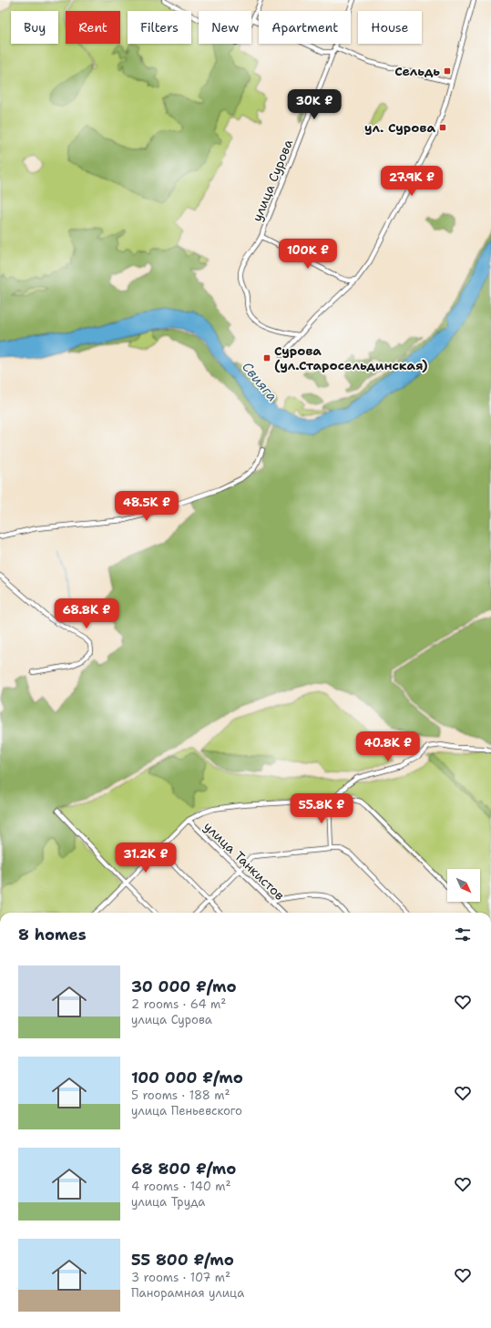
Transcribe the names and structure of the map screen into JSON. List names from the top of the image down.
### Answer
{
  "streets": {
    "street": ["улица Сурова", "улица Танкистов"]
  },
  "water": ["Свияга"],
  "places": {
    "transit": ["Сельдь", "ул. Сурова", "Сурова (ул.Старосельдинская)"]
  },
  "north": "bottom right",
  "page": {
    "chip": [
      "Buy",
      "Rent",
      "Filters",
      "New",
      "Apartment",
      "House"
    ],
    "price": [
      "30K ₽",
      "27.9K ₽",
      "100K ₽",
      "48.5K ₽",
      "68.8K ₽",
      "40.8K ₽",
      "55.8K ₽",
      "31.2K ₽"
    ],
    "heading": "8 homes",
    "list": [
      {
        "name": "30 000 ₽/mo",
        "note": "2 rooms · 64 m² · улица Сурова"
      },
      {
        "name": "100 000 ₽/mo",
        "note": "5 rooms · 188 m² · улица Пеньевского"
      },
      {
        "name": "68 800 ₽/mo",
        "note": "4 rooms · 140 m² · улица Труда"
      },
      {
        "name": "55 800 ₽/mo",
        "note": "3 rooms · 107 m² · Панорамная улица"
      }
    ]
  }
}
